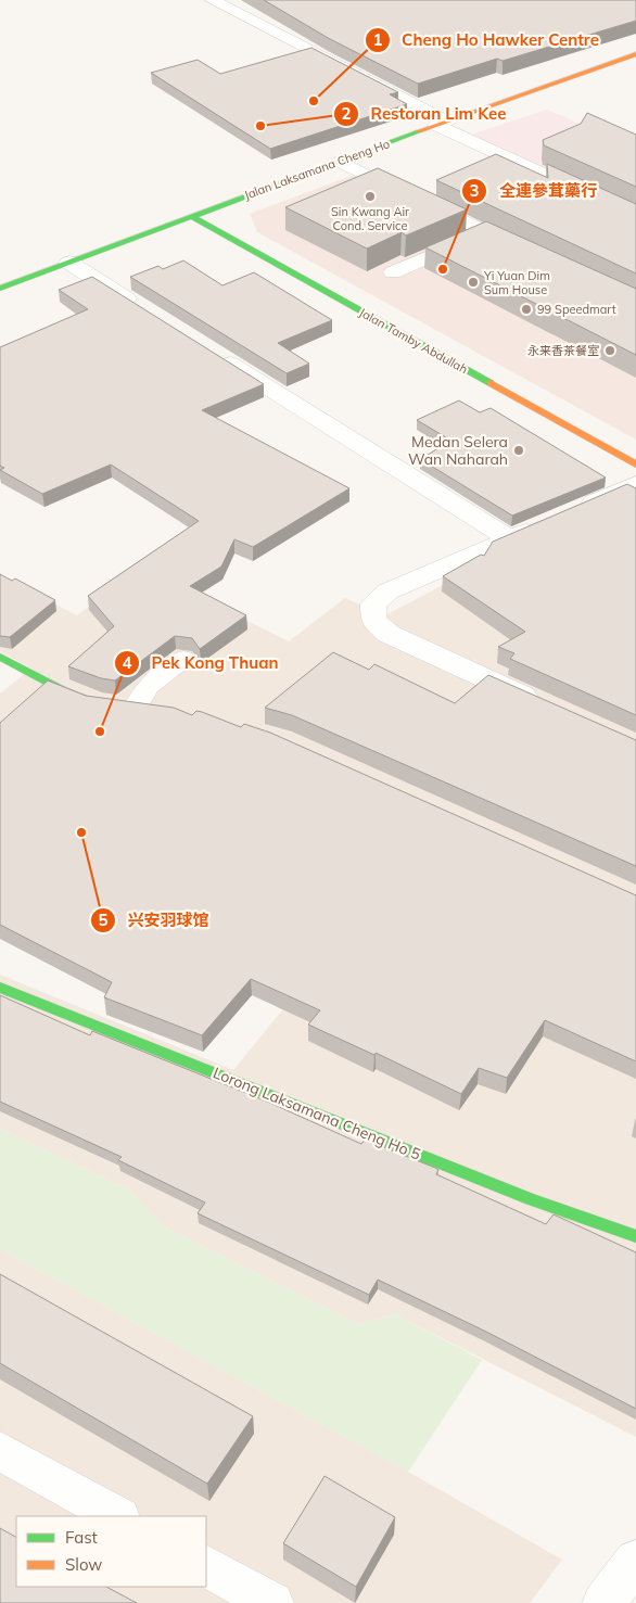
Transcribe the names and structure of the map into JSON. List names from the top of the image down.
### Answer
{
  "streets": {
    "street": ["Jalan Laksamana Cheng Ho", "Jalan Tamby Abdullah", "Lorong Laksamana Cheng Ho 5"]
  },
  "crossings": [
    ["Jalan Laksamana Cheng Ho", "Jalan Tamby Abdullah"]
  ],
  "places": [
    "Cheng Ho Hawker Centre",
    "Restoran Lim Kee",
    "Sin Kwang Air Cond. Service",
    "全連參茸藥行",
    "Yi Yuan Dim Sum House",
    "99 Speedmart",
    "永来香茶餐室",
    "Medan Selera Wan Naharah",
    "Pek Kong Thuan",
    "兴安羽球馆"
  ],
  "legend": ["Fast", "Slow"]
}
